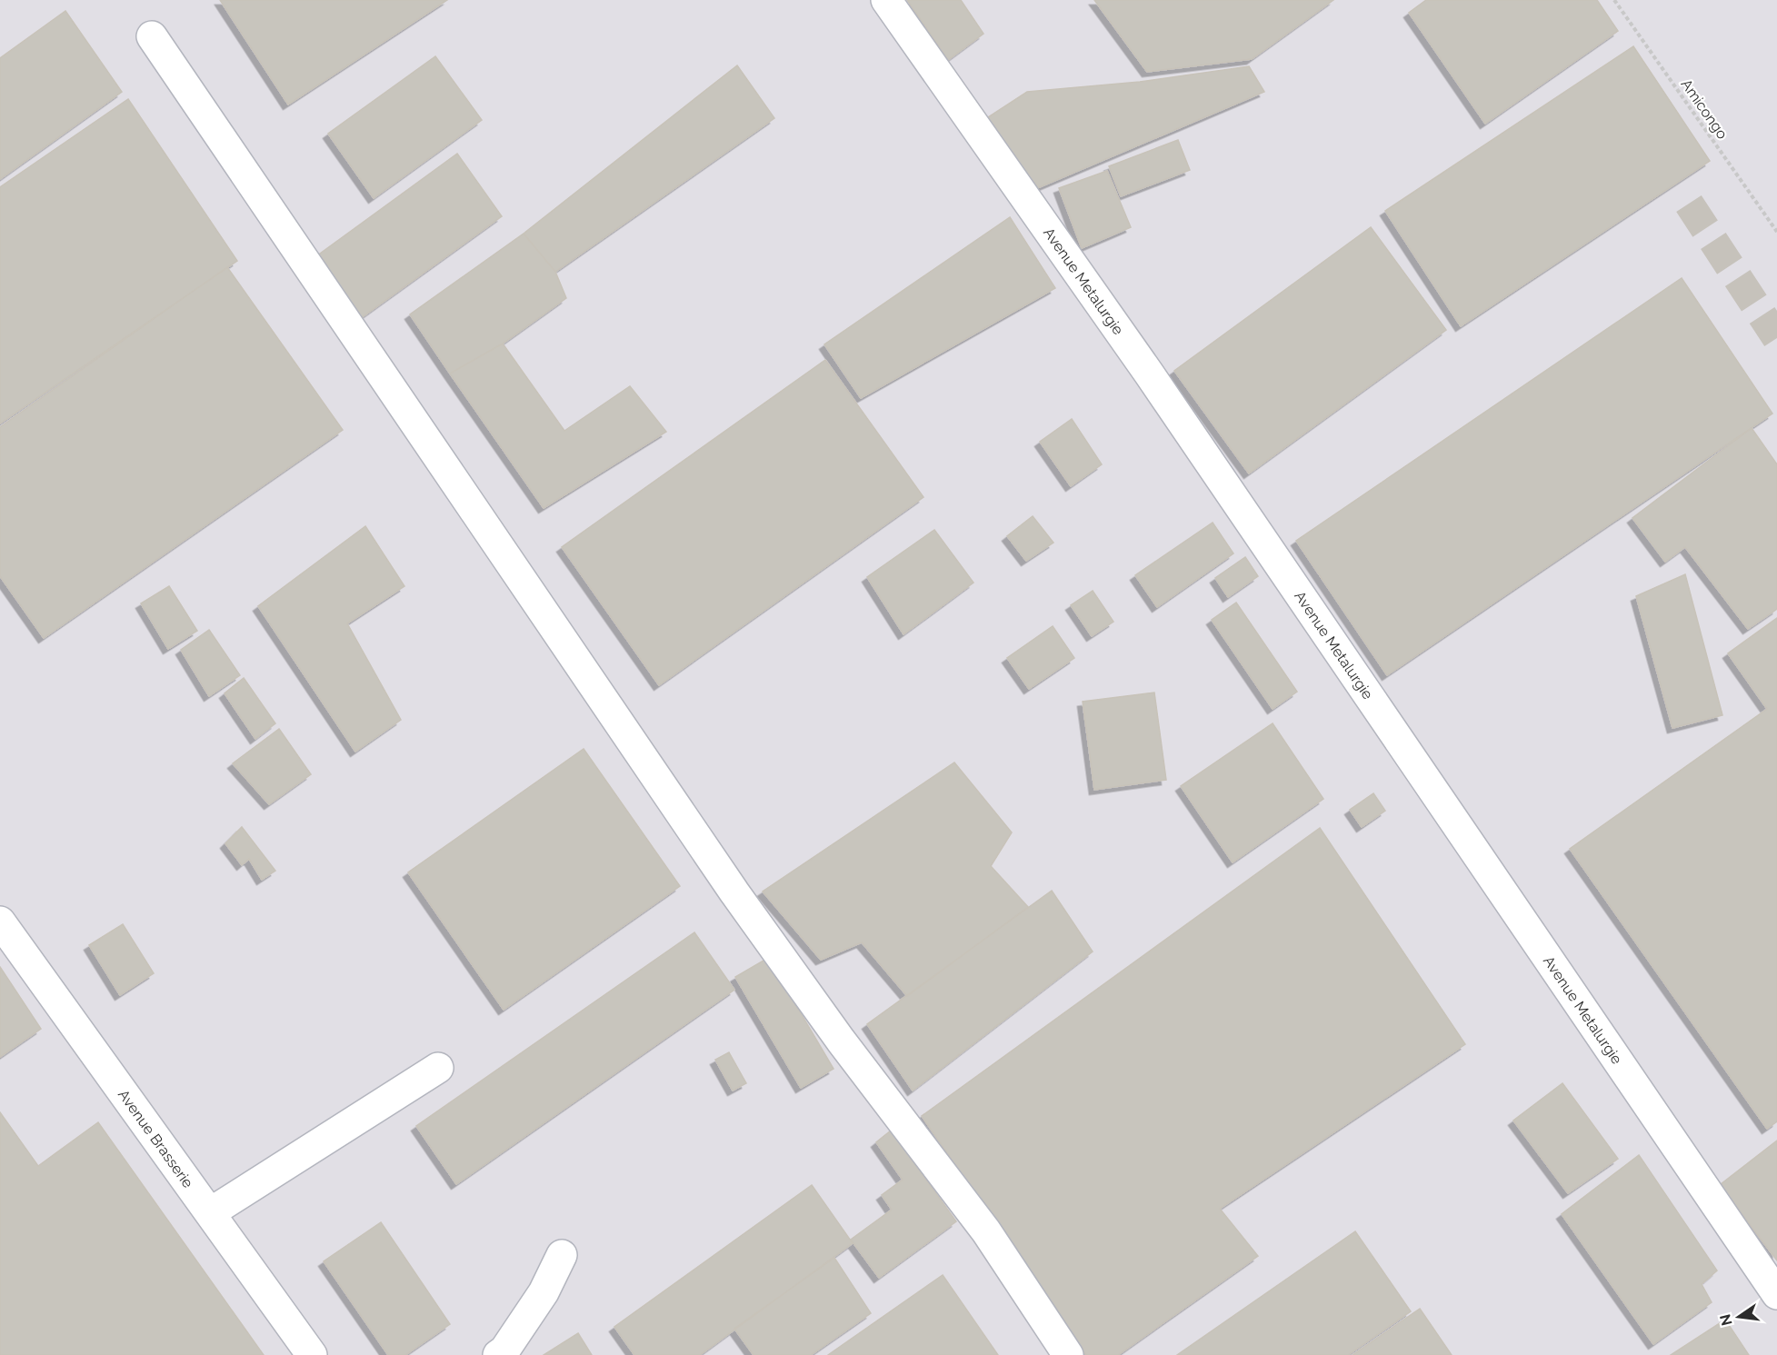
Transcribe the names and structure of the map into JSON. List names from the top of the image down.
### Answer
{
  "streets": {
    "street": ["Avenue Metalurgie", "Avenue Brasserie"],
    "path": ["Amicongo"]
  },
  "north": "left"
}
